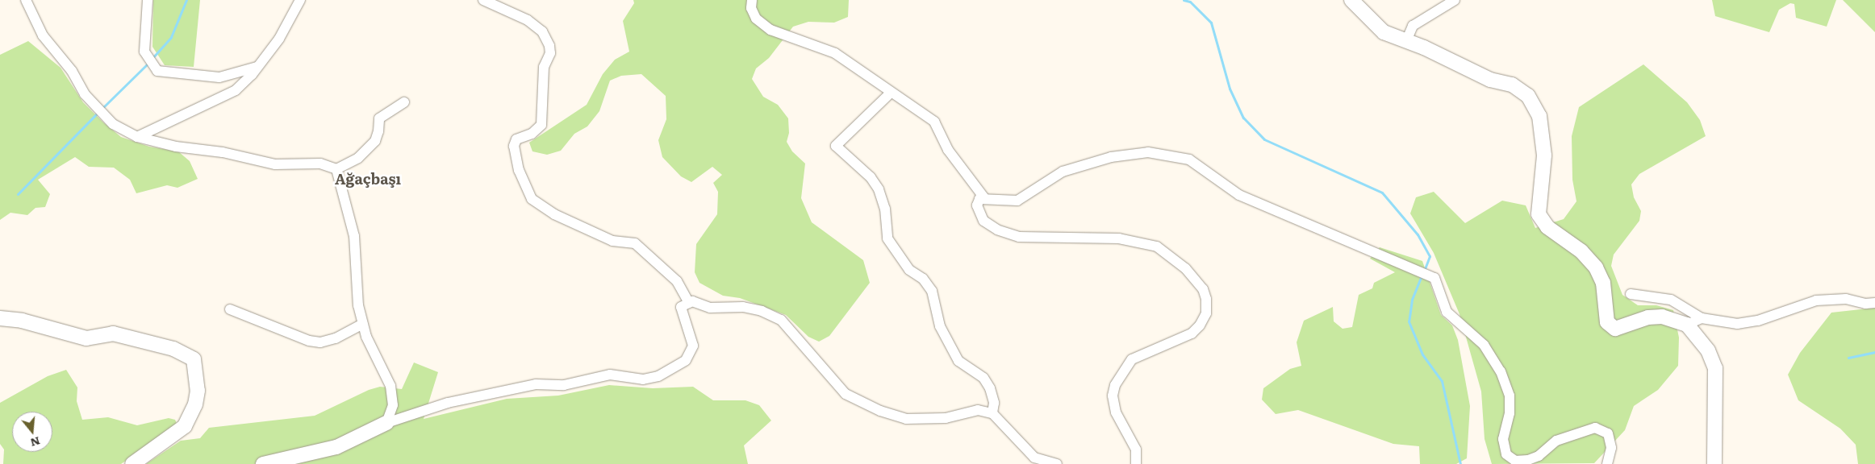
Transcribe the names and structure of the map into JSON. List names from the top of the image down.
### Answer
{
  "districts": ["Ağaçbaşı"],
  "north": "bottom"
}
